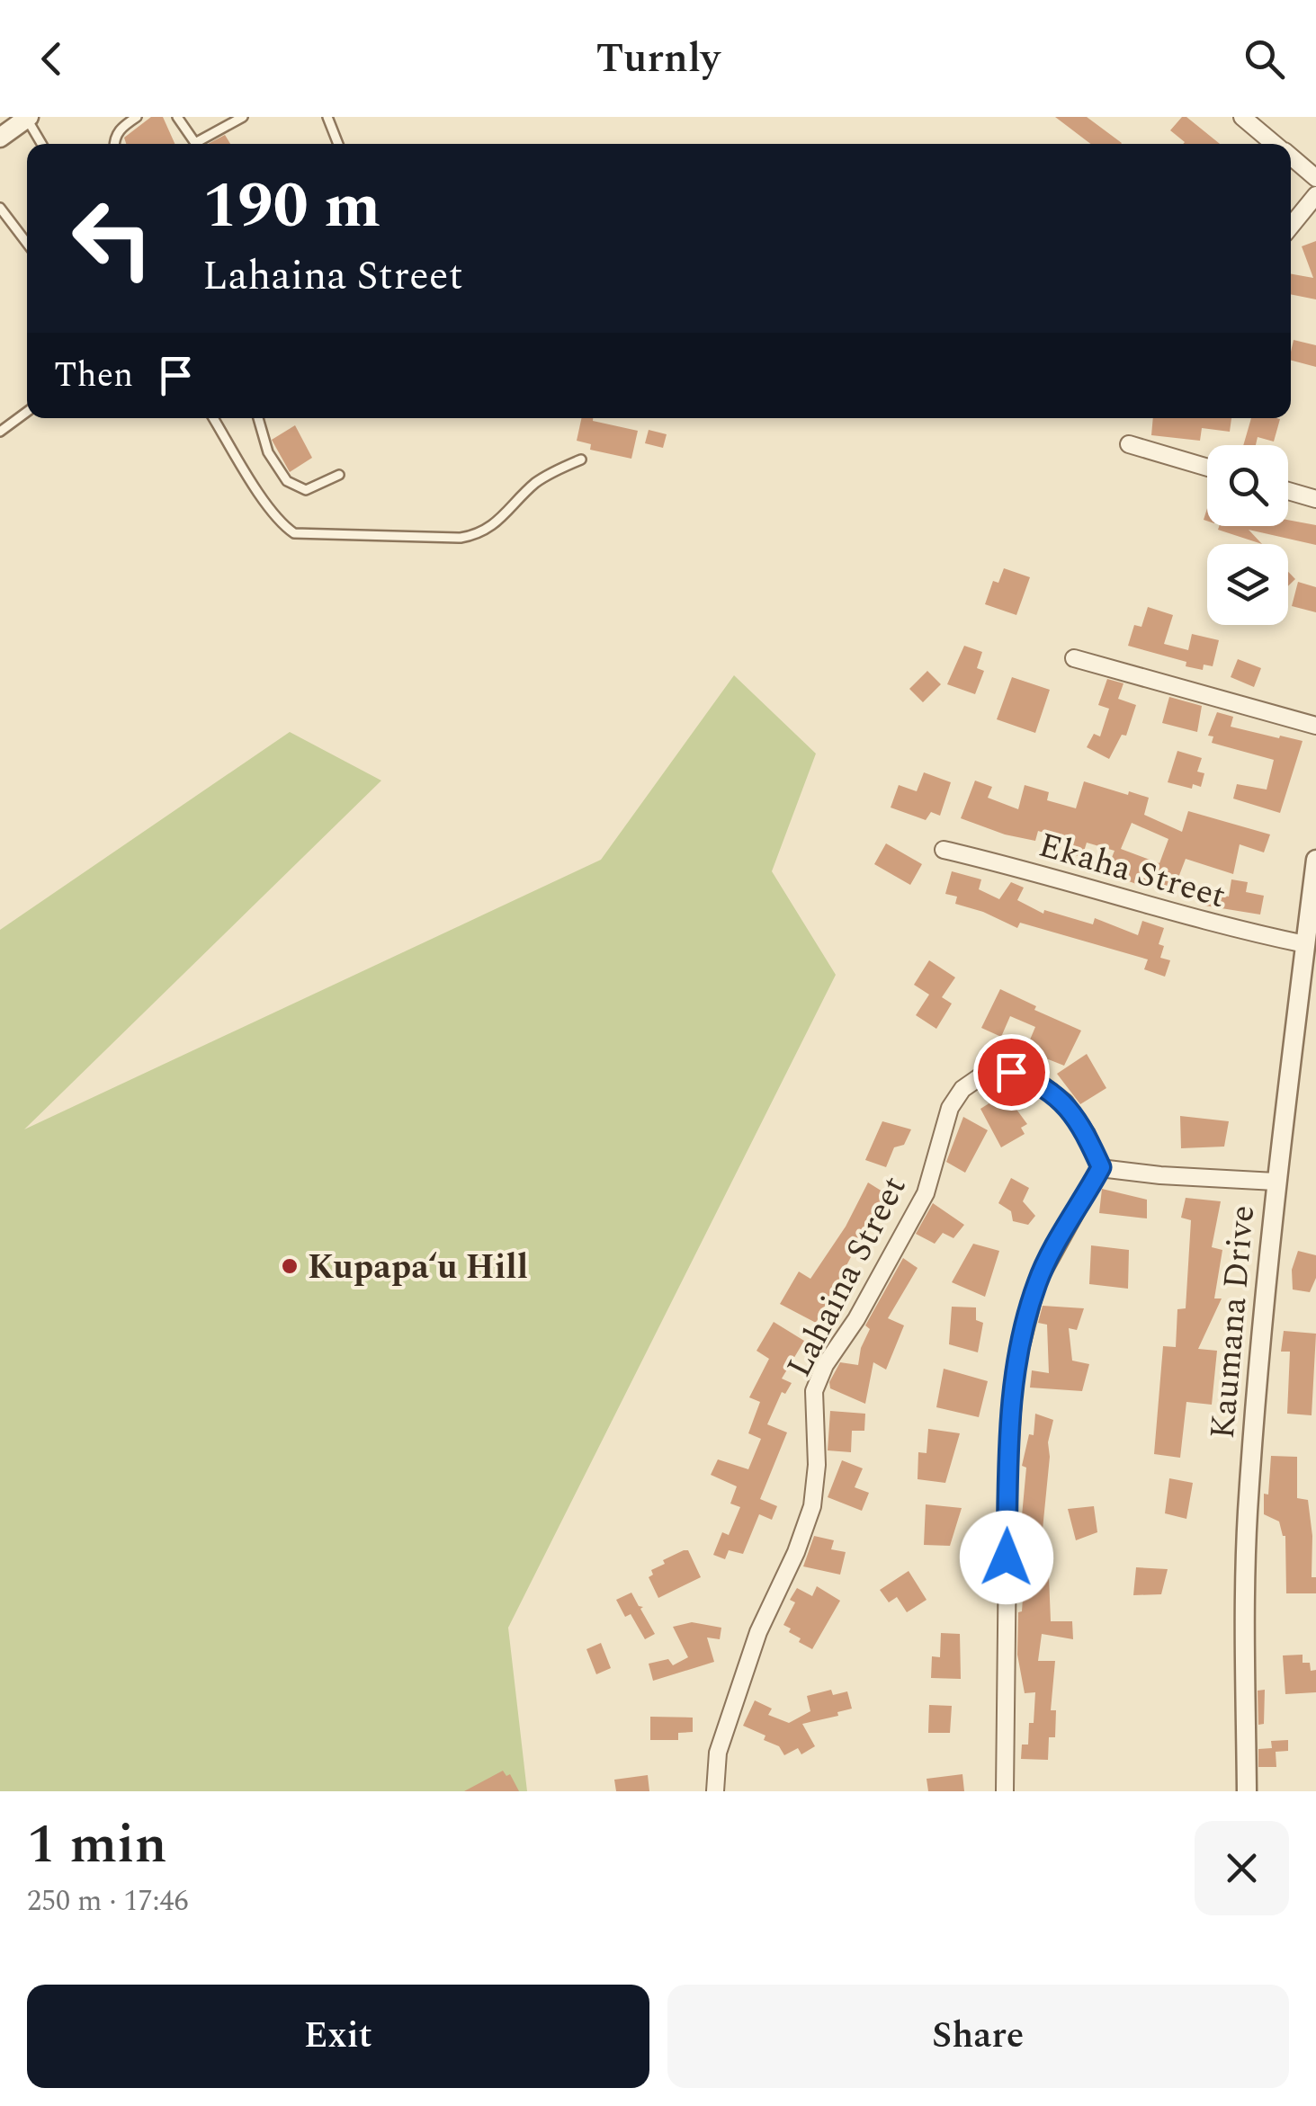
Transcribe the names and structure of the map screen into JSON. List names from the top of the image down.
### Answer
{
  "streets": {
    "street": ["Ekaha Street", "Lahaina Street", "Kaumana Drive"]
  },
  "crossings": [
    ["Ekaha Street", "Kaumana Drive"]
  ],
  "places": ["Kupapaʻu Hill"],
  "page": {
    "header": "Turnly",
    "turn": ["190 m", "Lahaina Street"],
    "then": "Then",
    "heading": ["1 min", "250 m · 17:46"],
    "buttons": ["Exit", "Share"]
  }
}
